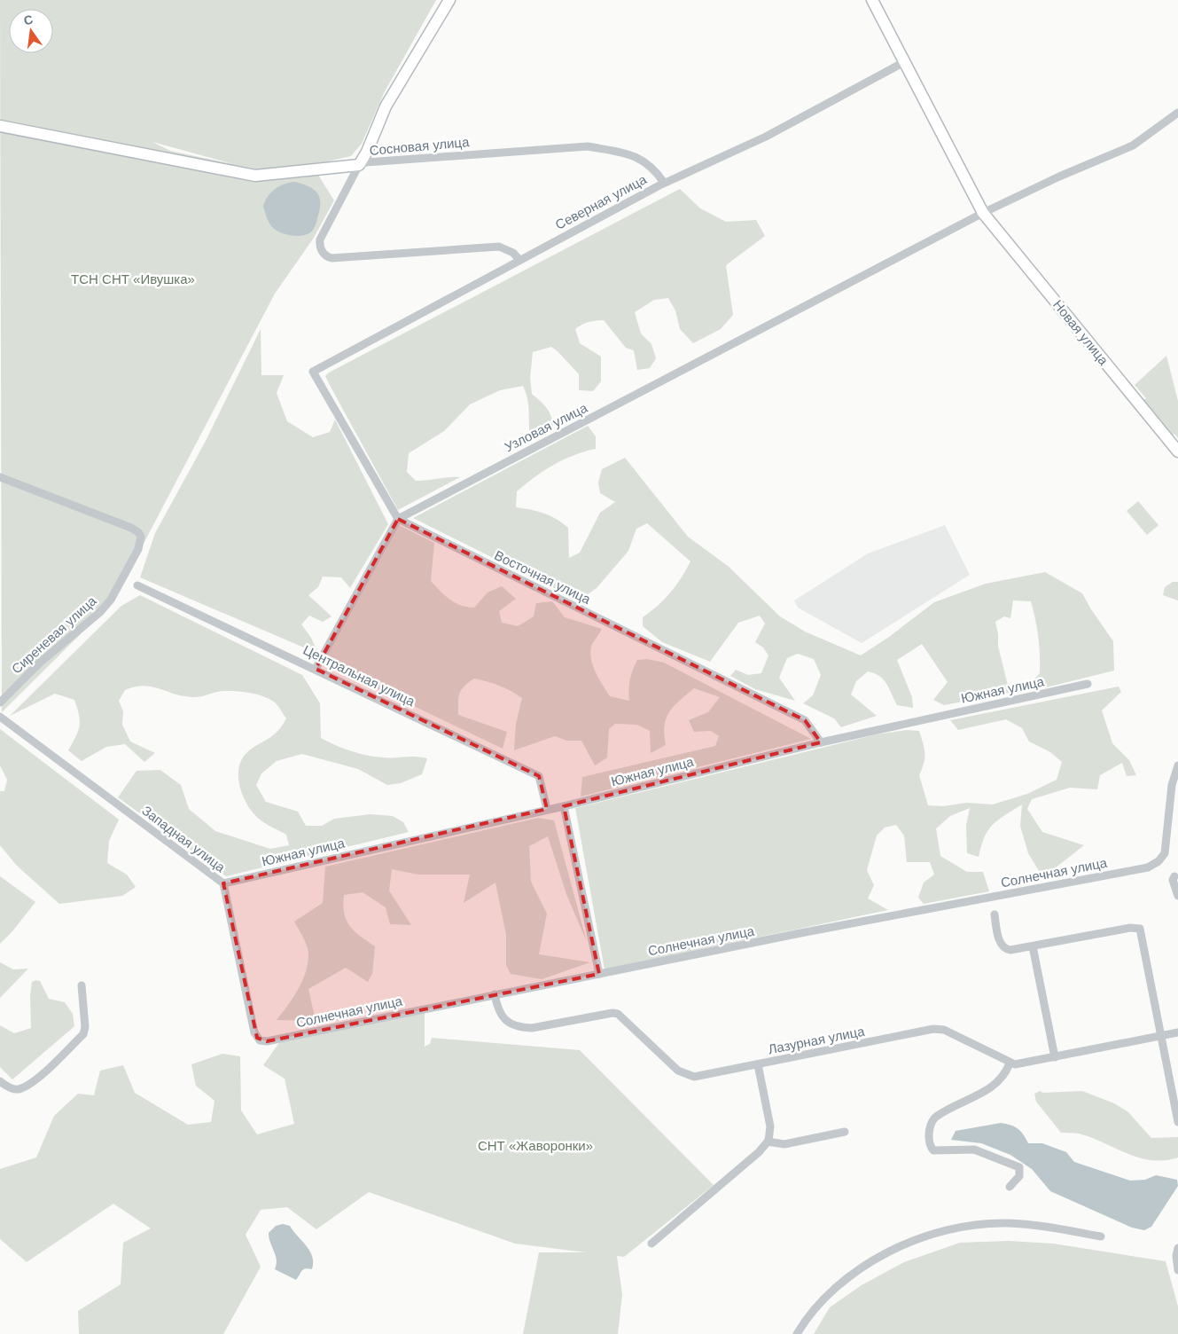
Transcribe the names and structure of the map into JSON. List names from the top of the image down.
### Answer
{
  "streets": {
    "street": [
      "Сосновая улица",
      "Северная улица",
      "Новая улица",
      "Узловая улица",
      "Восточная улица",
      "Сиреневая улица",
      "Центральная улица",
      "Южная улица",
      "Западная улица",
      "Солнечная улица",
      "Лазурная улица"
    ]
  },
  "crossings": [
    ["Сосновая улица", "Северная улица"],
    ["Северная улица", "Новая улица"],
    ["Северная улица", "Узловая улица"],
    ["Северная улица", "Восточная улица"],
    ["Новая улица", "Узловая улица"],
    ["Узловая улица", "Восточная улица"],
    ["Восточная улица", "Южная улица"],
    ["Центральная улица", "Южная улица"],
    ["Южная улица", "Западная улица"],
    ["Западная улица", "Солнечная улица"],
    ["Солнечная улица", "Лазурная улица"]
  ],
  "parks": ["ТСН СНТ «Ивушка»", "СНТ «Жаворонки»"],
  "north": "top"
}
